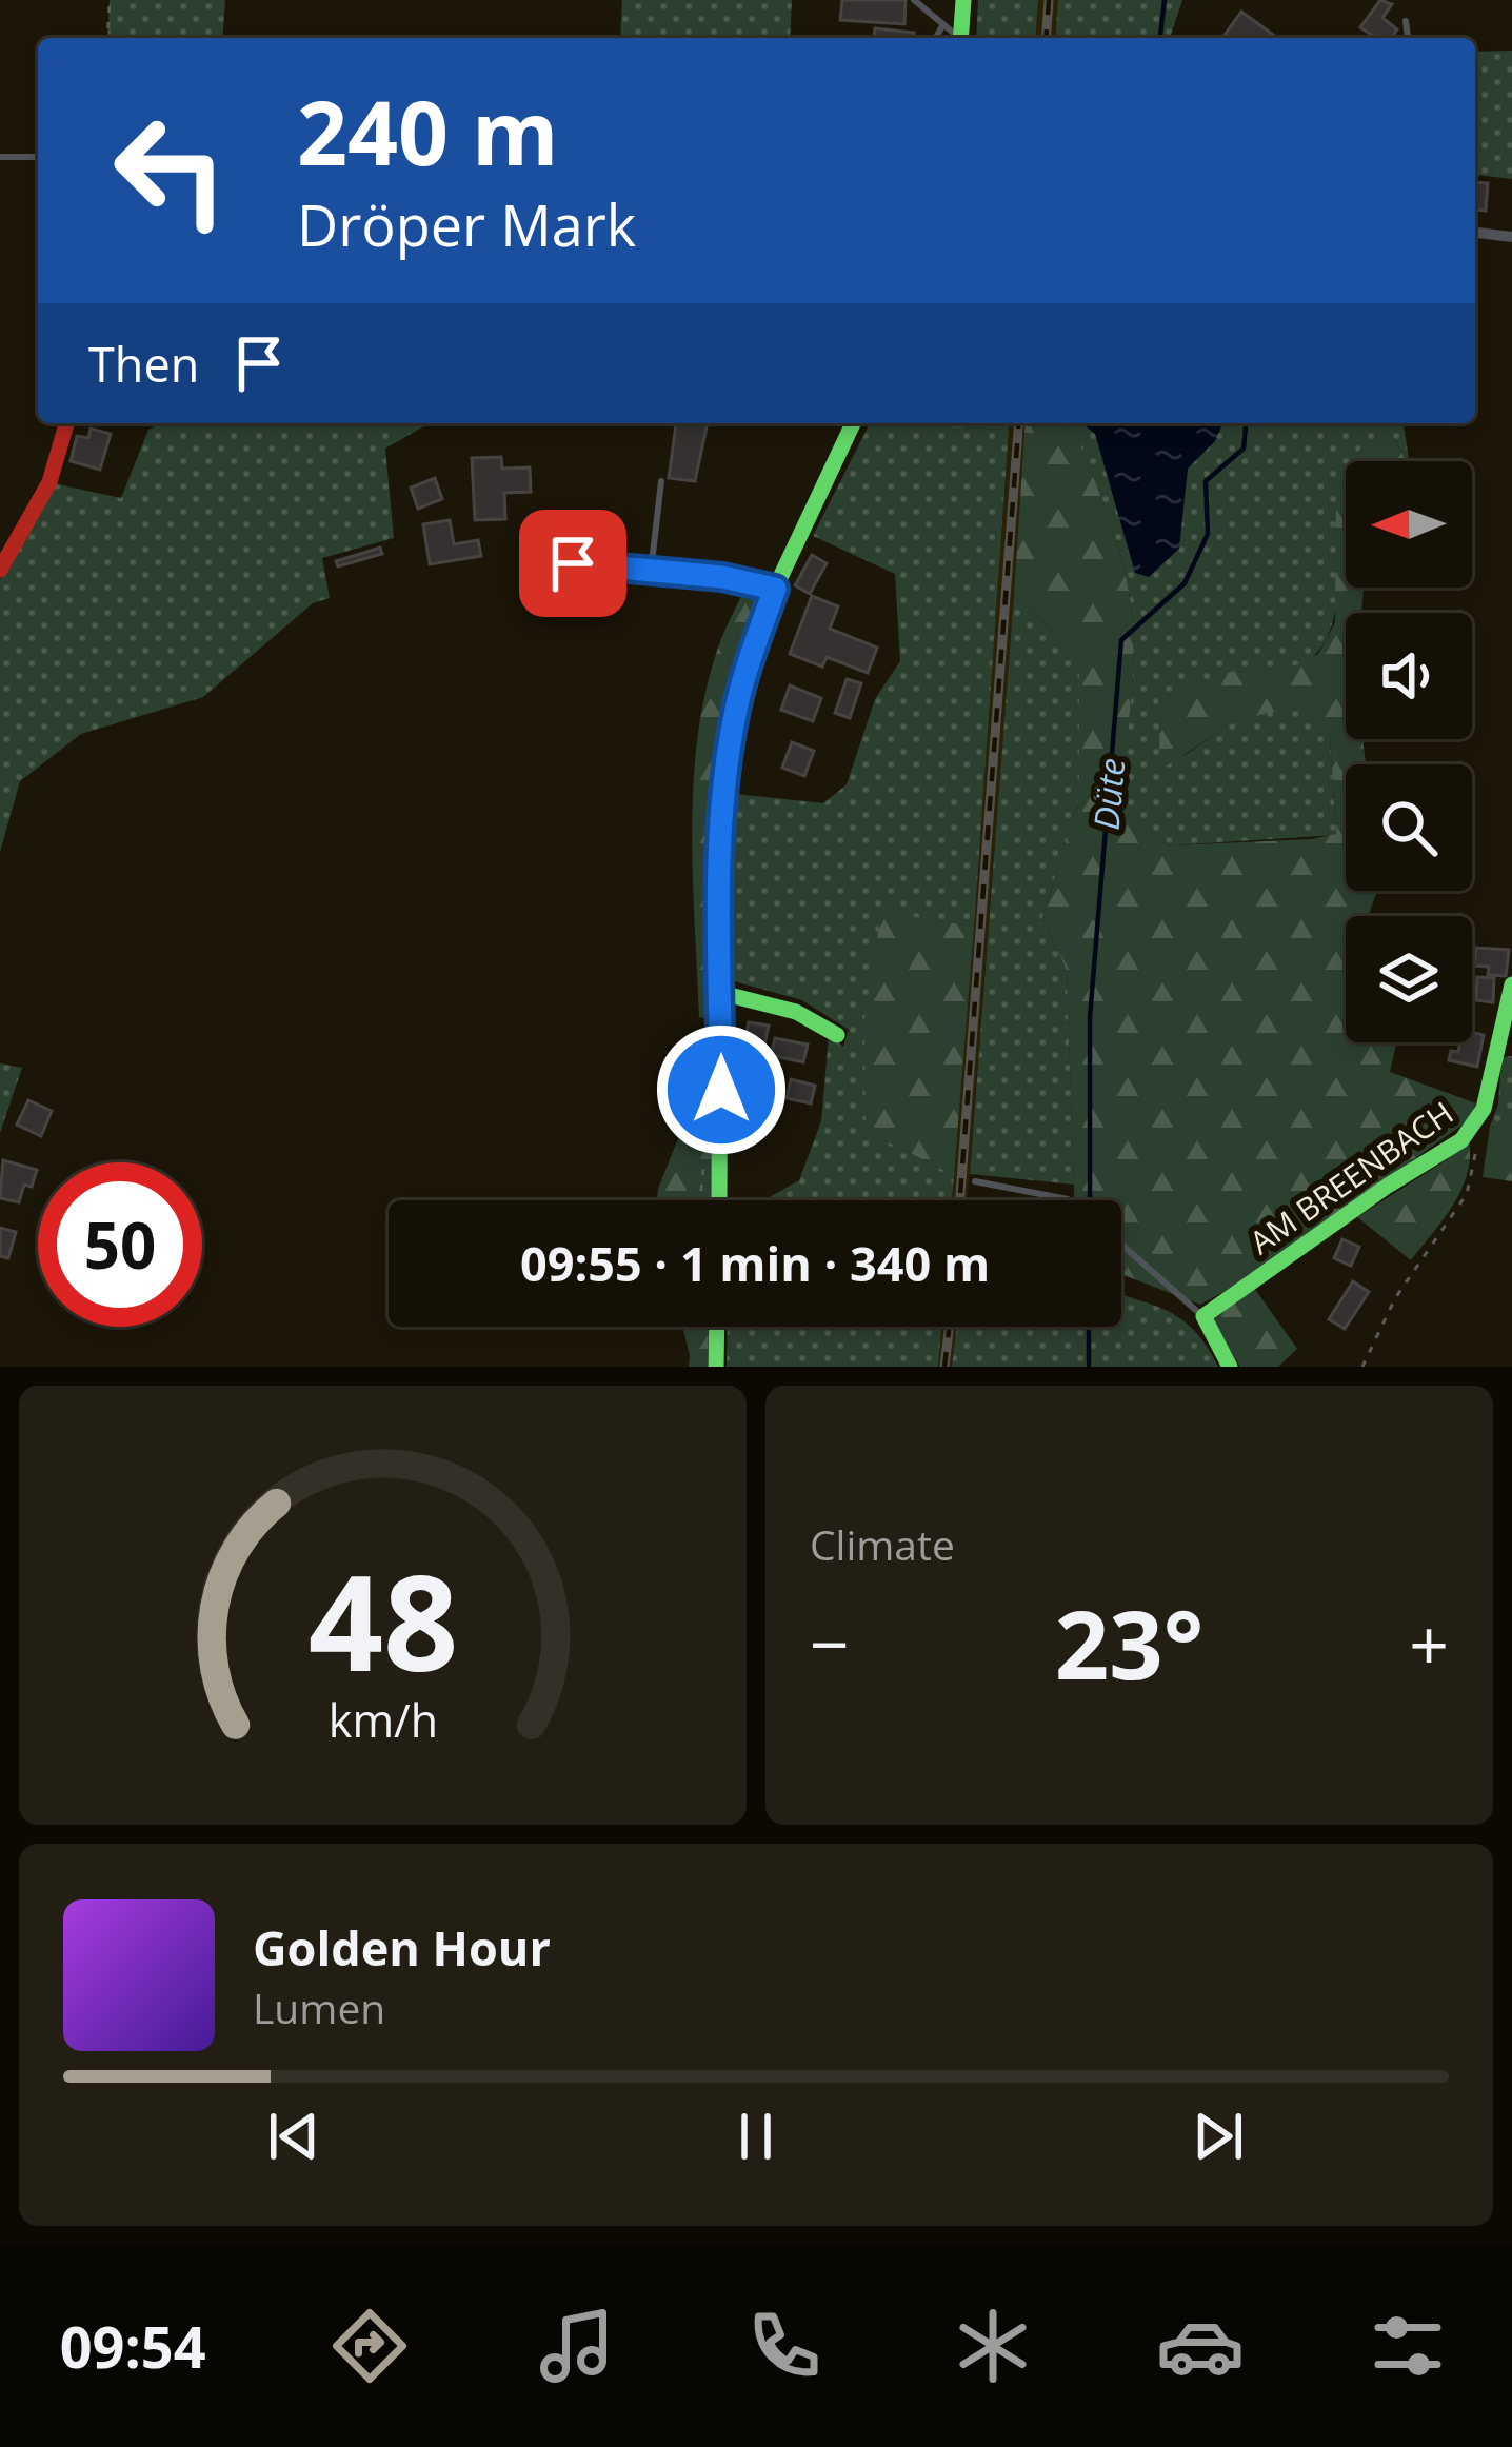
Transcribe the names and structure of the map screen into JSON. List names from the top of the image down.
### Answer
{
  "streets": {
    "main road": ["AM BREENBACH"]
  },
  "water": ["Düte"],
  "north": "left",
  "page": {
    "turn": ["240 m", "Dröper Mark"],
    "then": "Then",
    "limit": "50",
    "trip": "09:55 · 1 min · 340 m",
    "tile": "Climate",
    "heat": ["−", "23°", "+"],
    "song": ["Golden Hour", "Lumen"],
    "tabs": "09:54",
    "gauge": ["48", "km/h"]
  }
}
